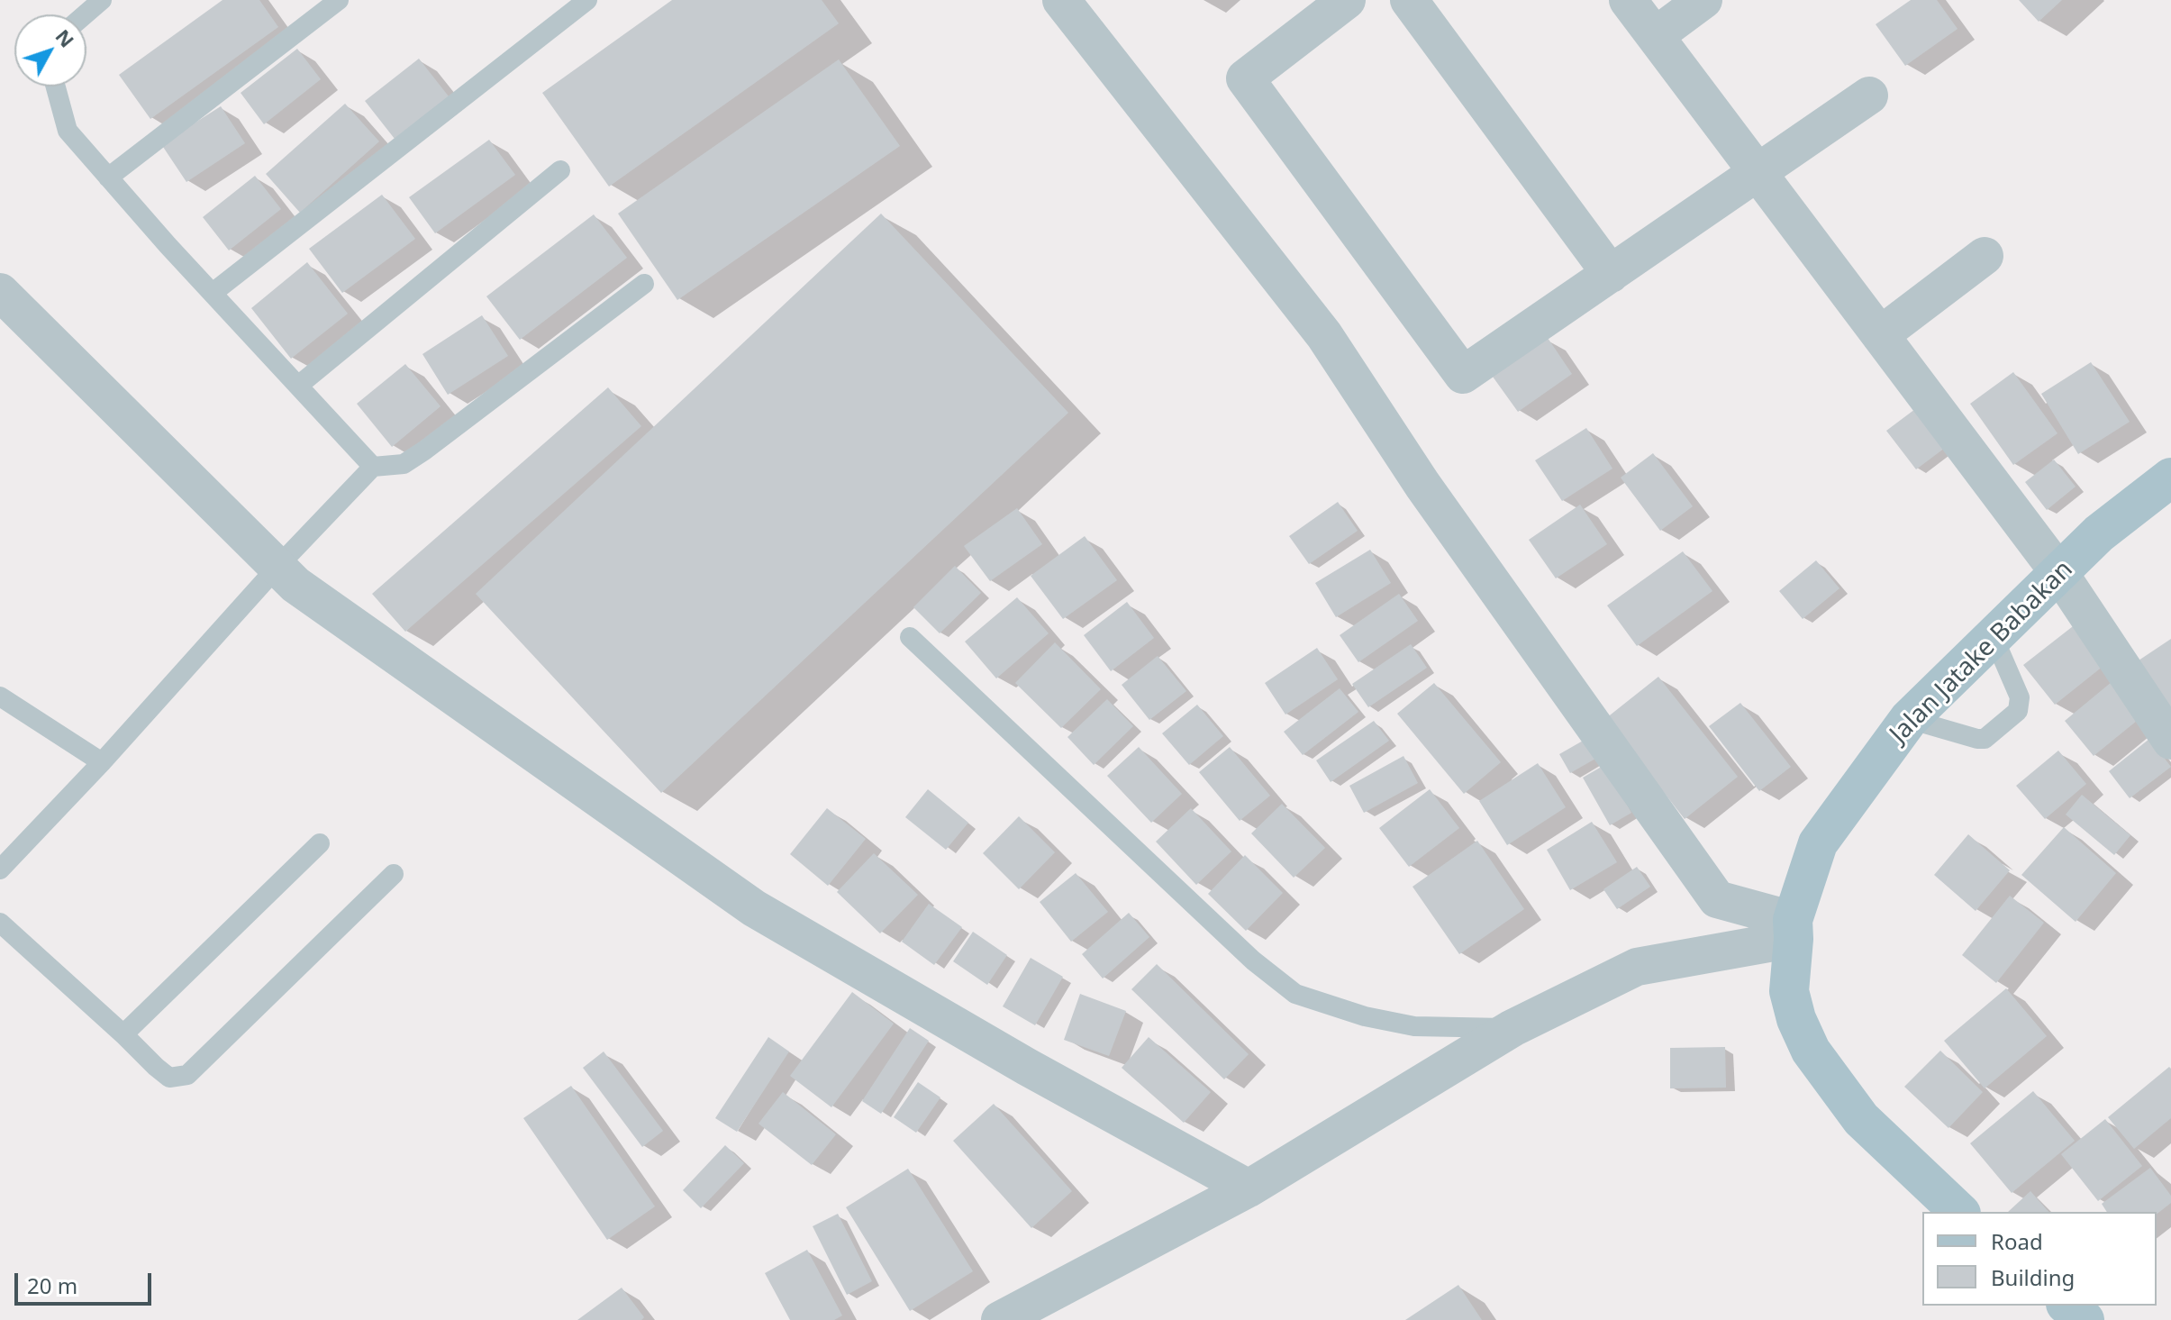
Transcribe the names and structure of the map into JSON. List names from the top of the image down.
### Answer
{
  "streets": {
    "main road": ["Jalan Jatake Babakan"]
  },
  "legend": ["Road", "Building"],
  "scale_bar": "20 m",
  "north": "top right"
}
